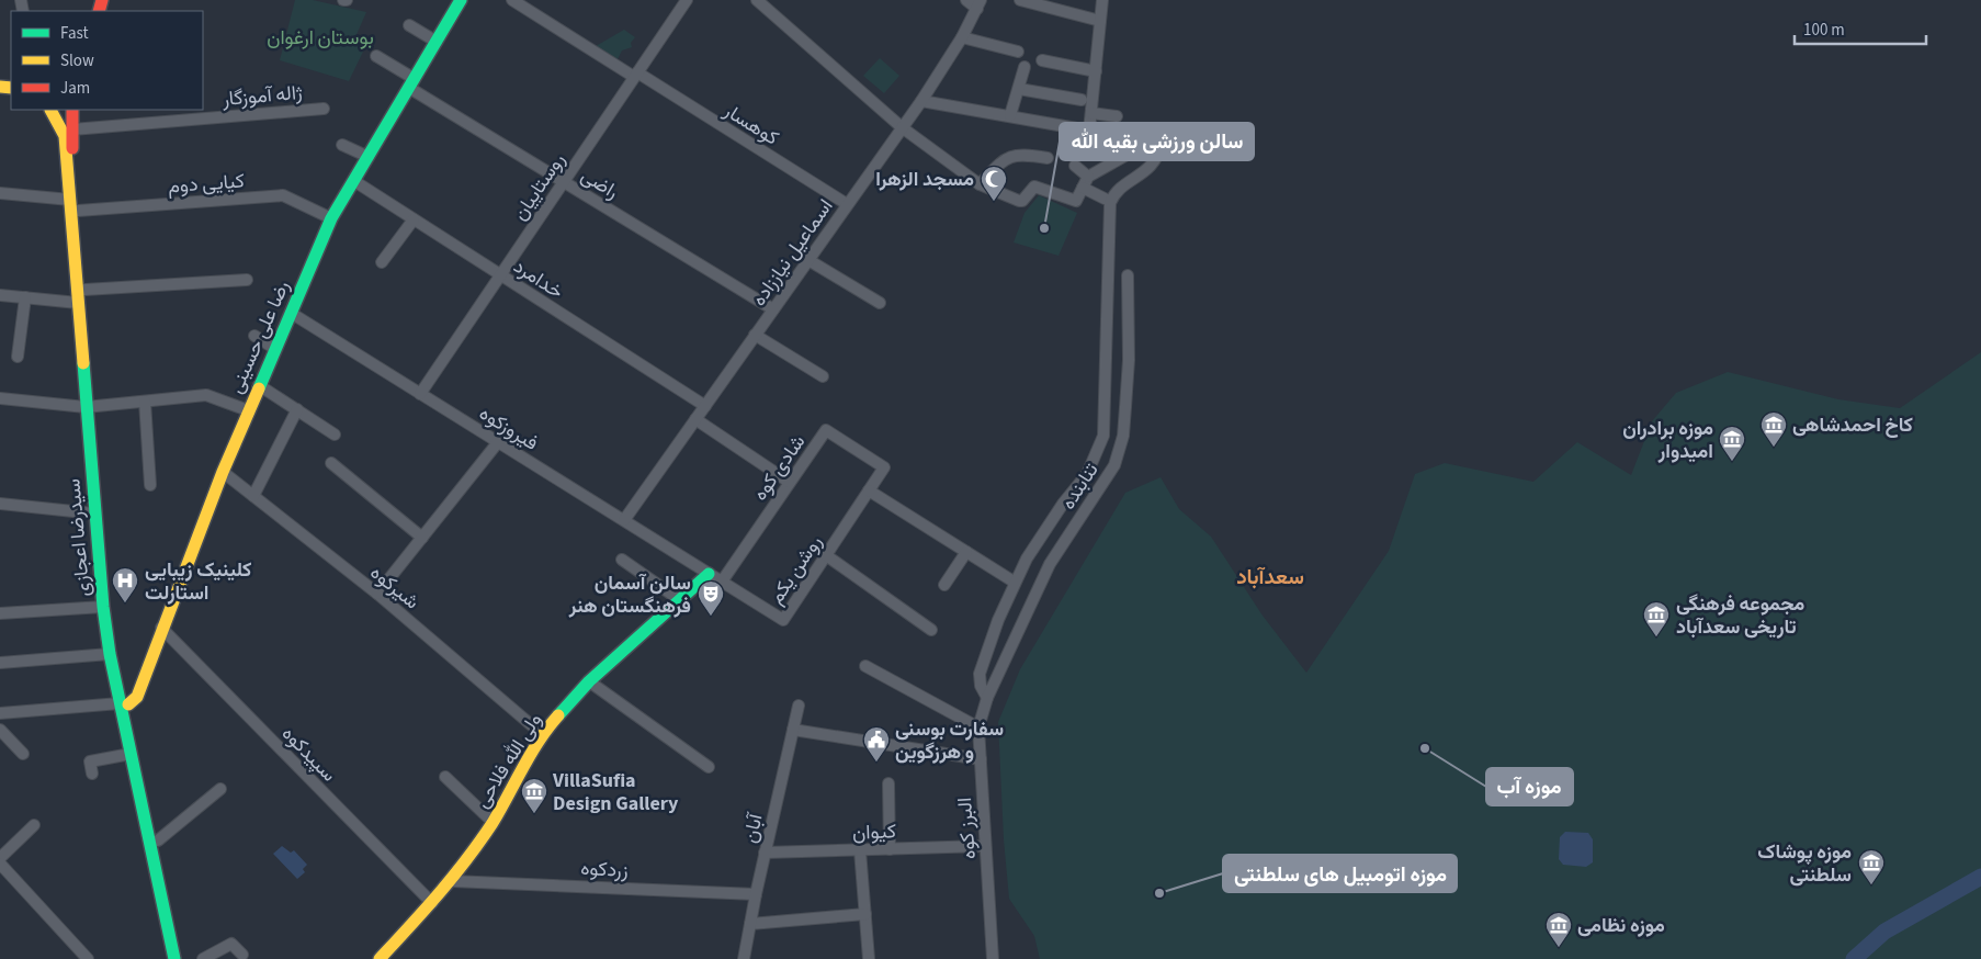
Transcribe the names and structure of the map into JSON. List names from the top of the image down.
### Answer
{
  "streets": {
    "main road": ["رضا علی حسینی", "سیدرضا اعجازی", "ولی‌ الله فلاحی"],
    "street": [
      "ژاله آموزگار",
      "کوهسار",
      "کیایی دوم",
      "راضی",
      "روستاییان",
      "اسماعیل نیاززاده",
      "خدامرد",
      "فیروزکوه",
      "شادی کوه",
      "تنابنده",
      "روشن یکم",
      "شیرکوه",
      "سپیدکوه",
      "آبان",
      "البرز کوه",
      "کیوان",
      "زردکوه"
    ]
  },
  "crossings": [
    ["ژاله آموزگار", "سیدرضا اعجازی"],
    ["کوهسار", "روستاییان"],
    ["کوهسار", "اسماعیل نیاززاده"],
    ["کیایی دوم", "رضا علی حسینی"],
    ["کیایی دوم", "سیدرضا اعجازی"],
    ["راضی", "روستاییان"],
    ["راضی", "اسماعیل نیاززاده"],
    ["راضی", "رضا علی حسینی"],
    ["روستاییان", "خدامرد"],
    ["روستاییان", "فیروزکوه"],
    ["اسماعیل نیاززاده", "خدامرد"],
    ["اسماعیل نیاززاده", "فیروزکوه"],
    ["خدامرد", "رضا علی حسینی"],
    ["رضا علی حسینی", "فیروزکوه"],
    ["رضا علی حسینی", "سیدرضا اعجازی"],
    ["رضا علی حسینی", "شیرکوه"],
    ["رضا علی حسینی", "سپیدکوه"],
    ["فیروزکوه", "روشن یکم"],
    ["فیروزکوه", "ولی‌ الله فلاحی"],
    ["شادی کوه", "روشن یکم"],
    ["تنابنده", "البرز کوه"],
    ["روشن یکم", "ولی‌ الله فلاحی"],
    ["شیرکوه", "ولی‌ الله فلاحی"],
    ["سپیدکوه", "ولی‌ الله فلاحی"],
    ["ولی‌ الله فلاحی", "زردکوه"],
    ["آبان", "کیوان"],
    ["آبان", "زردکوه"],
    ["البرز کوه", "کیوان"]
  ],
  "districts": ["سعدآباد"],
  "parks": ["بوستان ارغوان"],
  "places": {
    "mosque": ["مسجد الزهرا"],
    "other": ["سالن ورزشی بقیه الله", "موزه آب", "موزه اتومبیل های سلطنتی"],
    "museum": [
      "کاخ احمدشاهی",
      "موزه برادران امیدوار",
      "مجموعه فرهنگی تاریخی سعدآباد",
      "VillaSufia Design Gallery",
      "موزه پوشاک سلطنتی",
      "موزه نظامی"
    ],
    "hospital": ["کلینیک زیبایی استارلت"],
    "theatre": ["سالن آسمان فرهنگستان هنر"],
    "public building": ["سفارت بوسنی و هرزگوین"]
  },
  "legend": ["Fast", "Slow", "Jam"],
  "scale_bar": "100 m"
}
